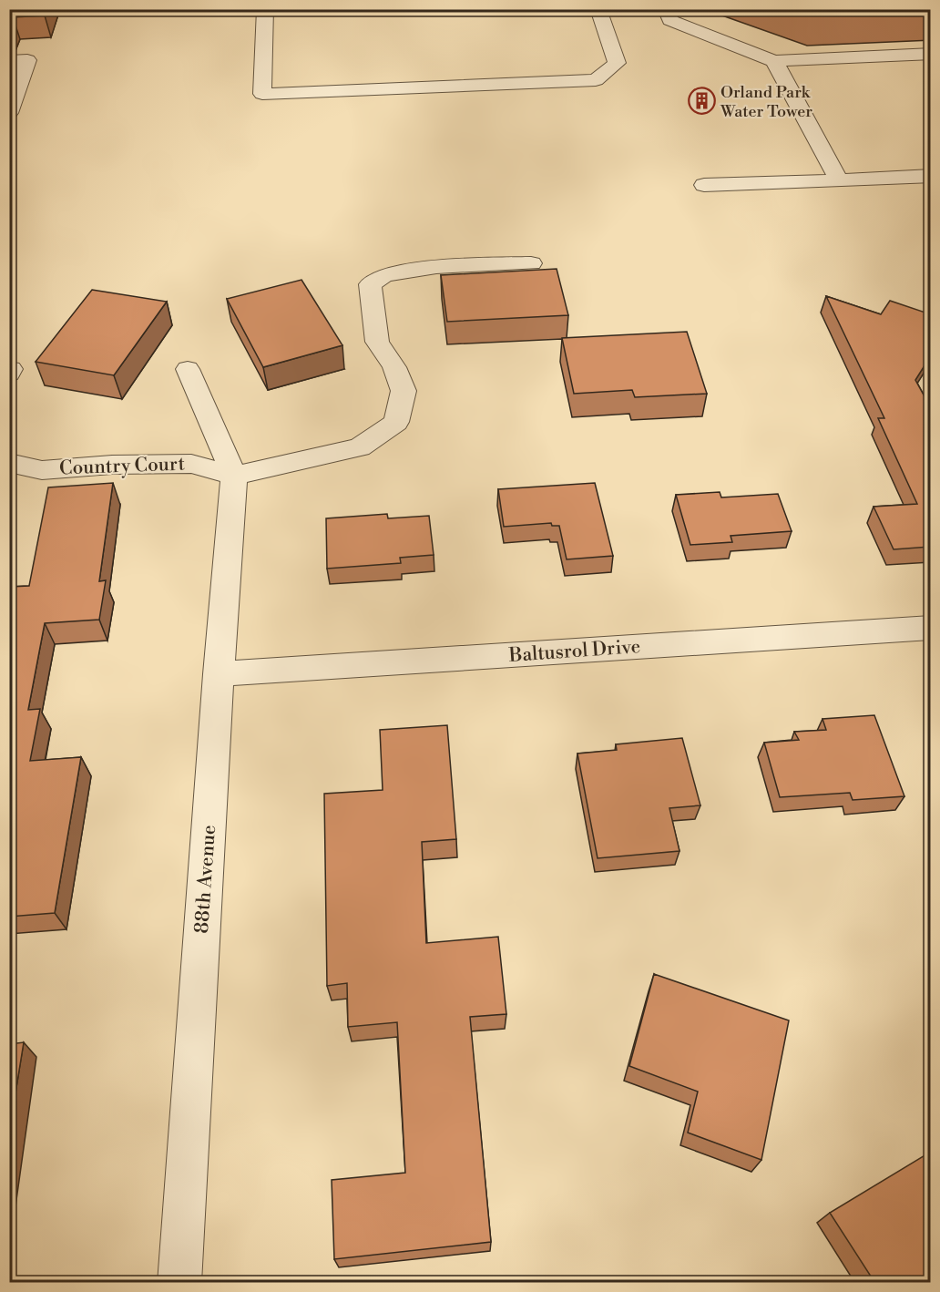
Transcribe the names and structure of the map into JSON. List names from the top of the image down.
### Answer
{
  "streets": {
    "street": ["Country Court", "Baltusrol Drive", "88th Avenue"]
  },
  "crossings": [
    ["Country Court", "88th Avenue"],
    ["Baltusrol Drive", "88th Avenue"]
  ],
  "places": {
    "building": ["Orland Park Water Tower"]
  }
}
